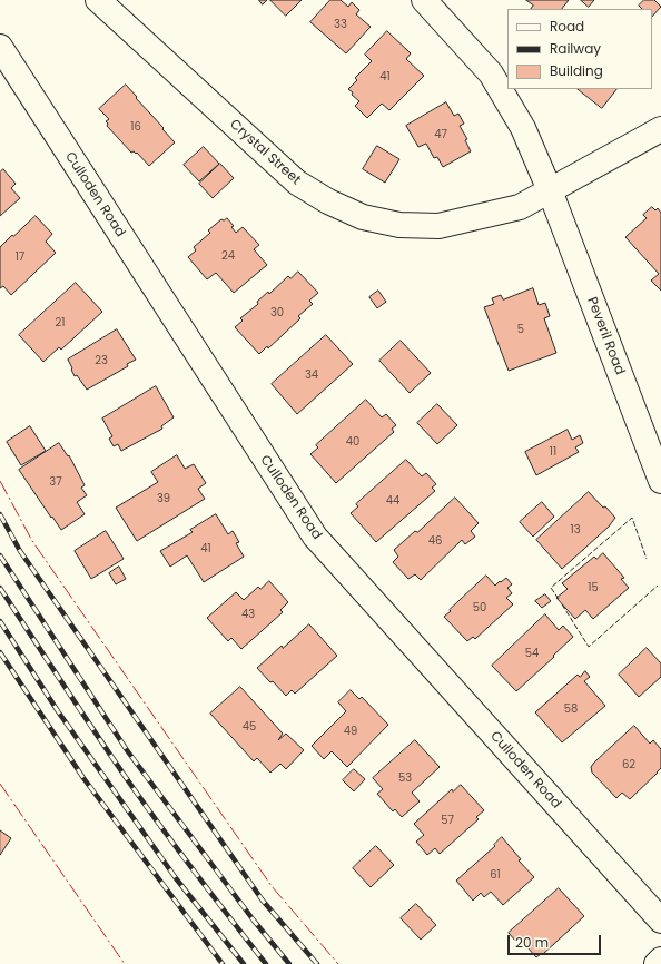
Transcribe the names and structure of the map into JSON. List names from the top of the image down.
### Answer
{
  "streets": {
    "street": ["Crystal Street", "Culloden Road", "Peveril Road"]
  },
  "crossings": [
    ["Crystal Street", "Peveril Road"]
  ],
  "house_numbers": [
    "33",
    "41",
    "16",
    "47",
    "24",
    "17",
    "30",
    "21",
    "5",
    "23",
    "34",
    "40",
    "11",
    "37",
    "39",
    "44",
    "13",
    "46",
    "41",
    "15",
    "50",
    "43",
    "54",
    "58",
    "45",
    "49",
    "62",
    "53",
    "57",
    "61"
  ],
  "legend": ["Road", "Railway", "Building"],
  "scale_bar": "20 m"
}
